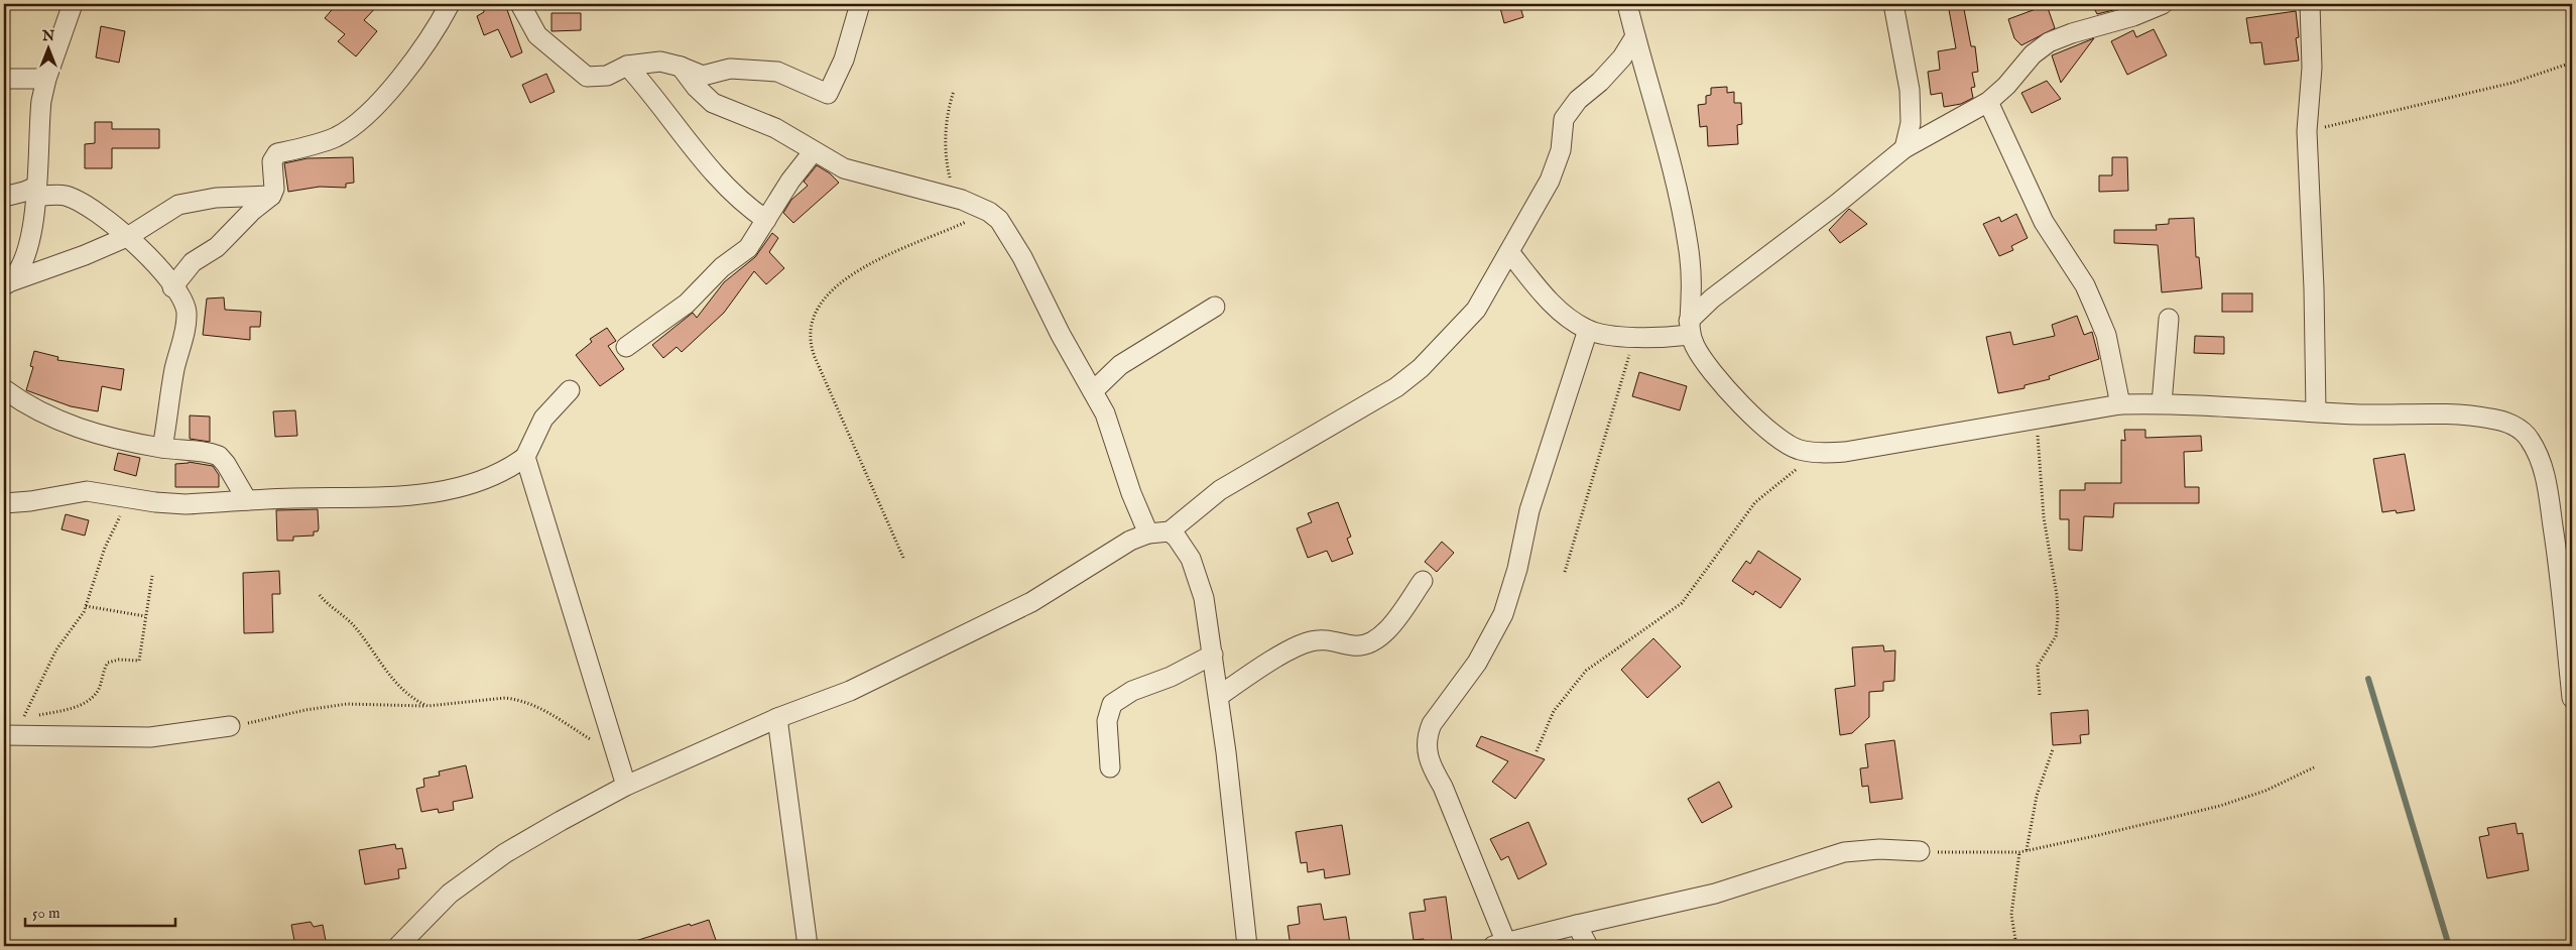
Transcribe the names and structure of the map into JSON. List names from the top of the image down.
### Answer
{
  "scale_bar": "50 m",
  "north": "top"
}
